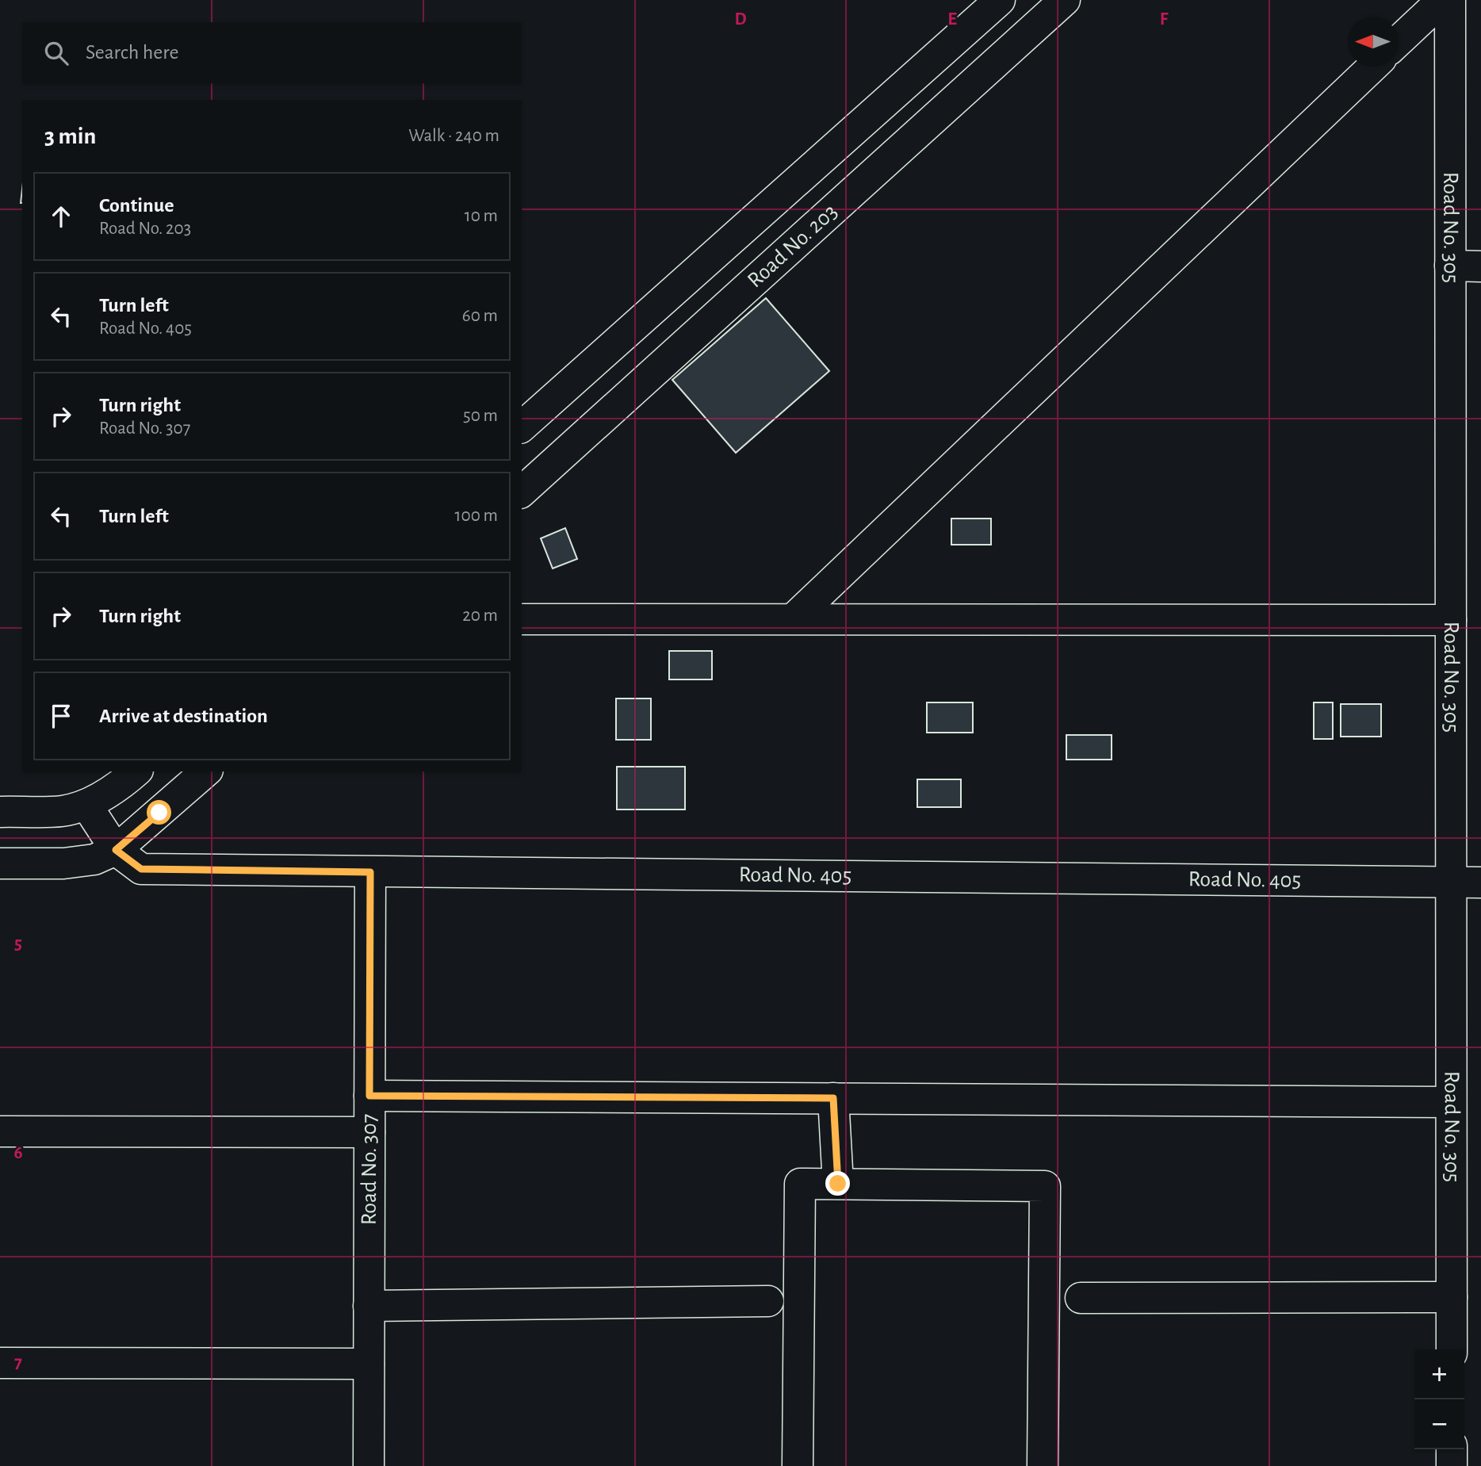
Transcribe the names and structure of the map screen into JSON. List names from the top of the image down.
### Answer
{
  "streets": {
    "street": [
      "Road No. 305",
      "Road No. 203",
      "Road No. 405",
      "Road No. 307"
    ]
  },
  "crossings": [
    ["Road No. 305", "Road No. 405"],
    ["Road No. 405", "Road No. 307"]
  ],
  "north": "left",
  "page": {
    "search": "Search here",
    "heading": ["3 min", "Walk · 240 m"],
    "list": [
      ["Continue", "Road No. 203", "10 m"],
      ["Turn left", "Road No. 405", "60 m"],
      ["Turn right", "Road No. 307", "50 m"],
      ["Turn left", "100 m"],
      ["Turn right", "20 m"],
      "Arrive at destination"
    ],
    "map_buttons": ["+", "−"]
  },
  "grid": {
    "columns": ["D", "E", "F"],
    "rows": ["5", "6", "7"]
  }
}
